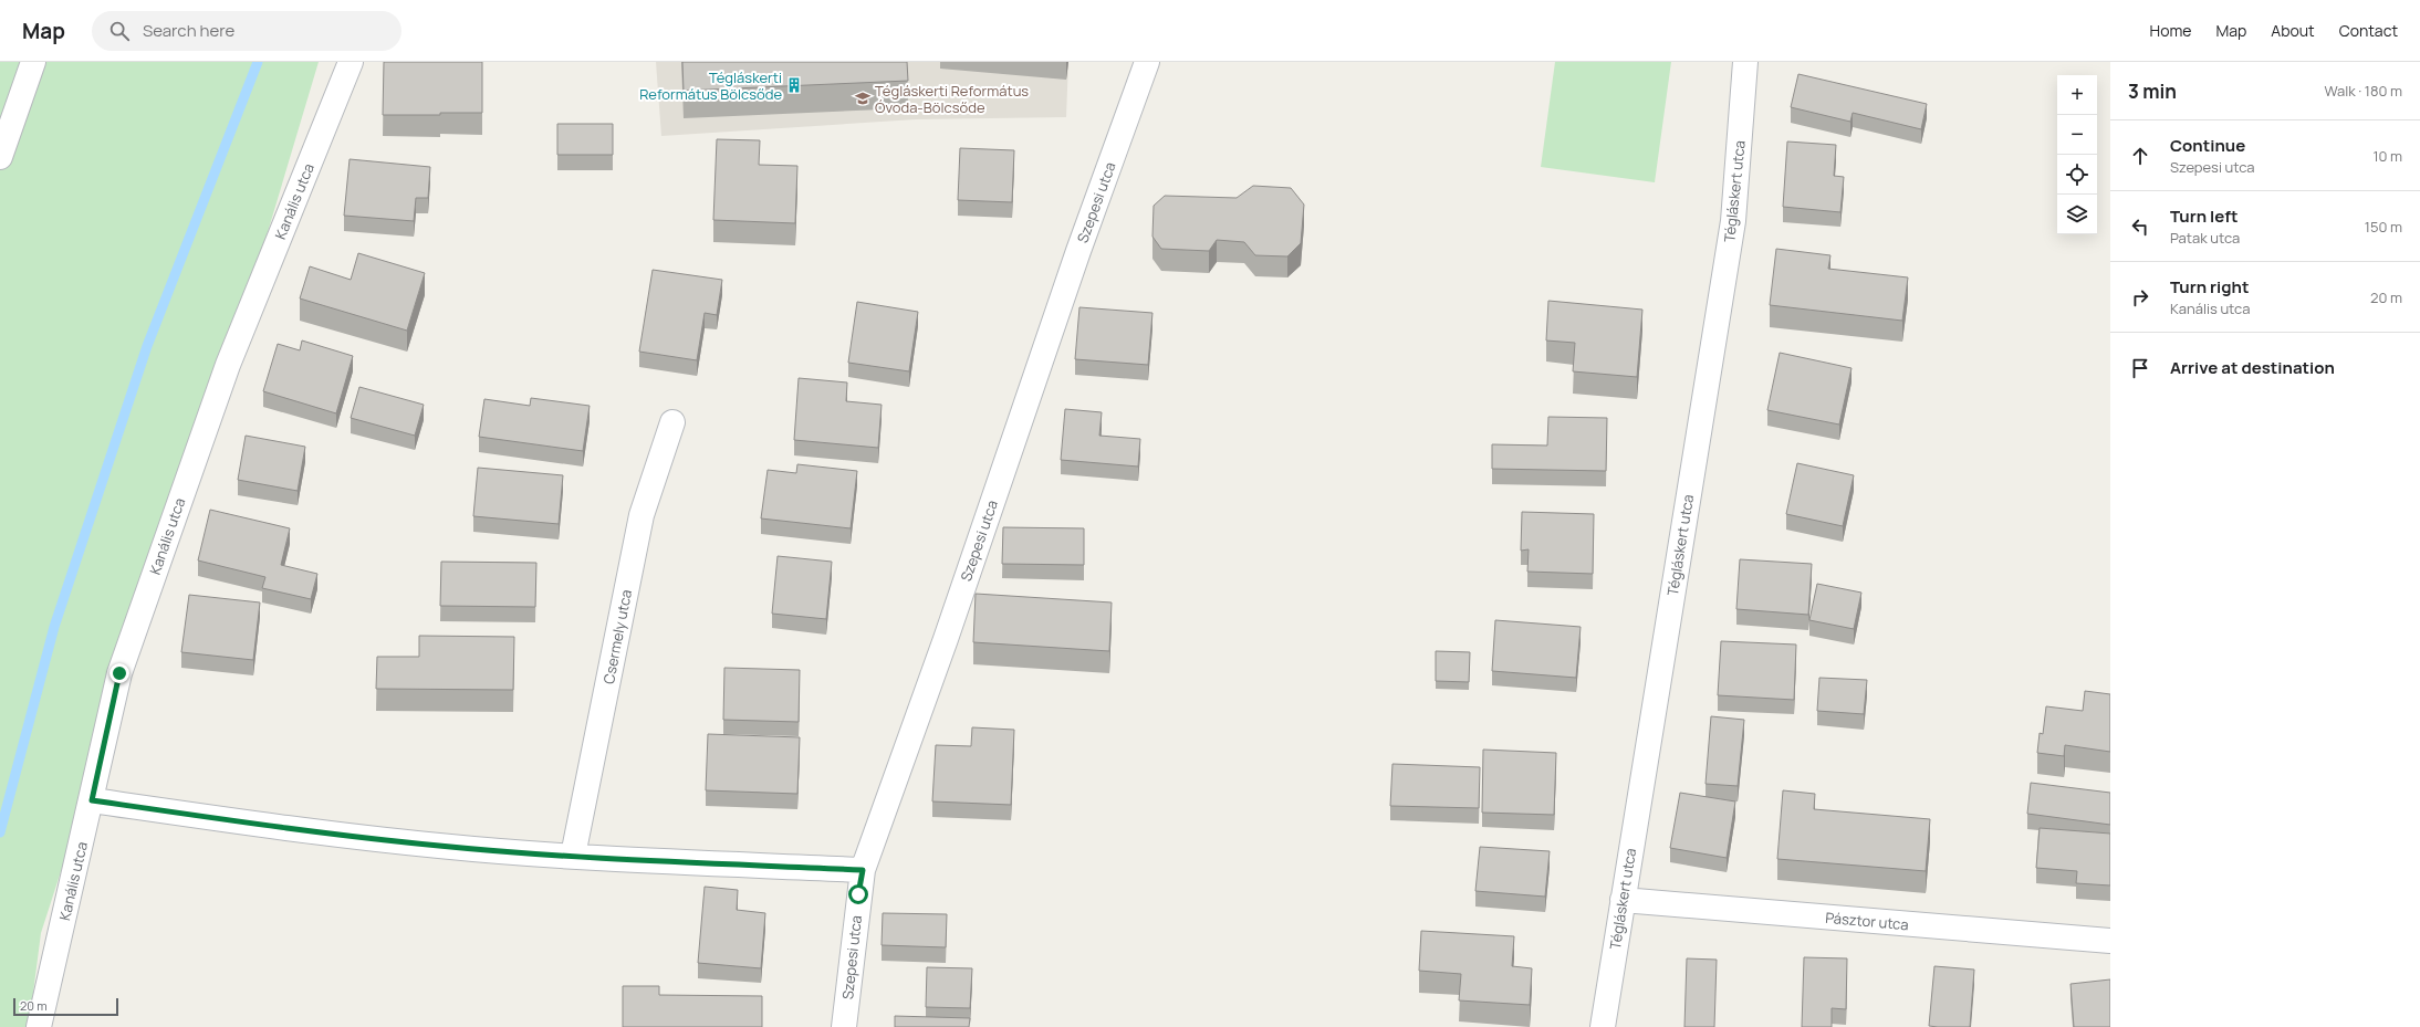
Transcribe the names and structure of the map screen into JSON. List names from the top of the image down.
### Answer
{
  "streets": {
    "street": [
      "Tégláskert utca",
      "Kanális utca",
      "Szepesi utca",
      "Csermely utca",
      "Pásztor utca"
    ]
  },
  "crossings": [
    ["Tégláskert utca", "Pásztor utca"]
  ],
  "places": {
    "building": ["Tégláskerti Református Bölcsőde"],
    "school or university": ["Tégláskerti Református Óvoda-Bölcsőde"]
  },
  "scale_bar": "20 m",
  "page": {
    "header": "Map",
    "search": "Search here",
    "nav": [
      "Home",
      "Map",
      "About",
      "Contact"
    ],
    "heading": ["3 min", "Walk · 180 m"],
    "map_buttons": ["+", "−"],
    "list": [
      ["Continue", "Szepesi utca", "10 m"],
      ["Turn left", "Patak utca", "150 m"],
      ["Turn right", "Kanális utca", "20 m"],
      "Arrive at destination"
    ],
    "scale": "20 m"
  }
}
